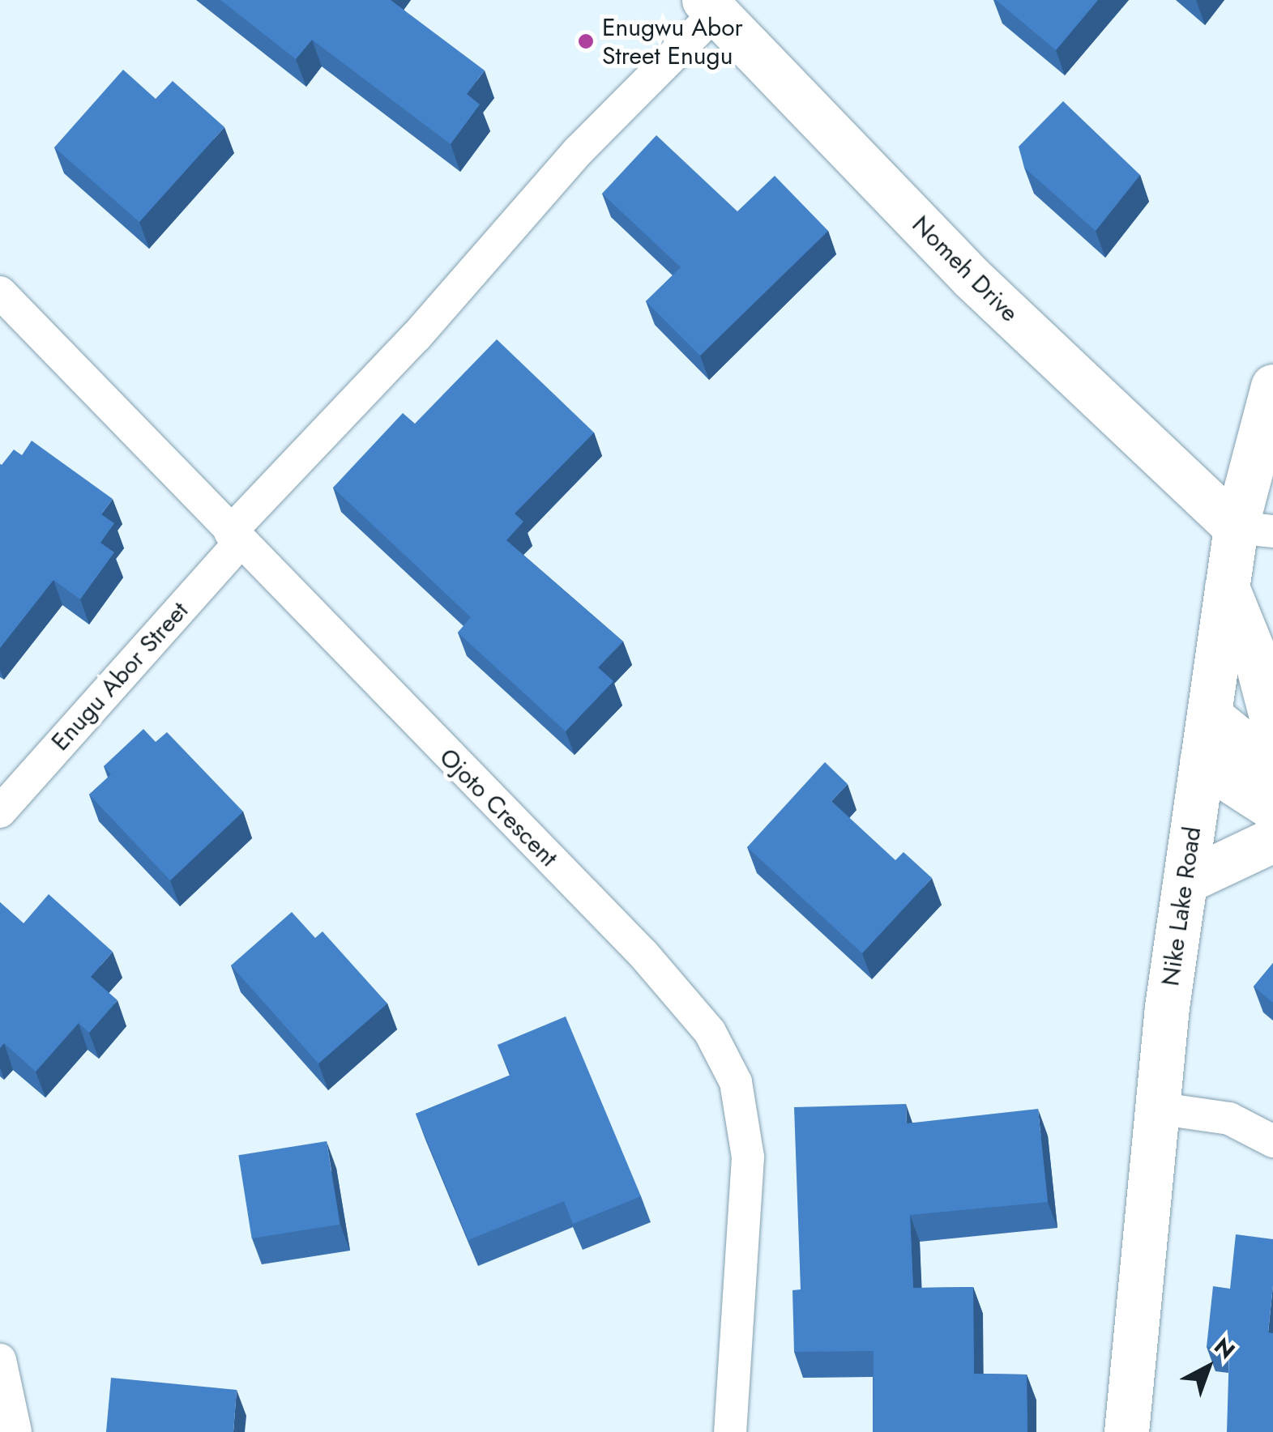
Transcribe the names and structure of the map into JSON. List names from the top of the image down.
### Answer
{
  "streets": {
    "main road": ["Nomeh Drive", "Nike Lake Road"],
    "street": ["Enugu Abor Street", "Ojoto Crescent"]
  },
  "crossings": [
    ["Nomeh Drive", "Enugu Abor Street"],
    ["Nomeh Drive", "Nike Lake Road"],
    ["Enugu Abor Street", "Ojoto Crescent"]
  ],
  "places": ["Enugwu Abor Street Enugu"],
  "north": "top right"
}
